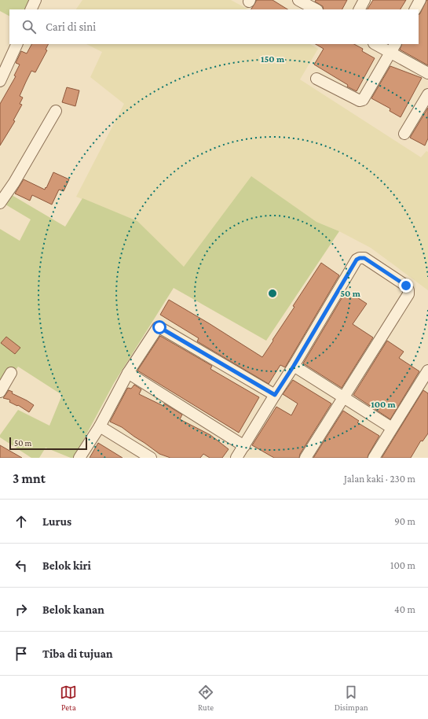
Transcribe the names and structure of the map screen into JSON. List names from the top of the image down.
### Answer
{
  "scale_bar": "50 m",
  "page": {
    "search": "Cari di sini",
    "scale": "50 m",
    "heading": ["3 mnt", "Jalan kaki · 230 m"],
    "list": [
      ["Lurus", "90 m"],
      ["Belok kiri", "100 m"],
      ["Belok kanan", "40 m"],
      "Tiba di tujuan"
    ],
    "nav": ["Peta", "Rute", "Disimpan"]
  },
  "rings": ["150 m", "50 m", "100 m"]
}
